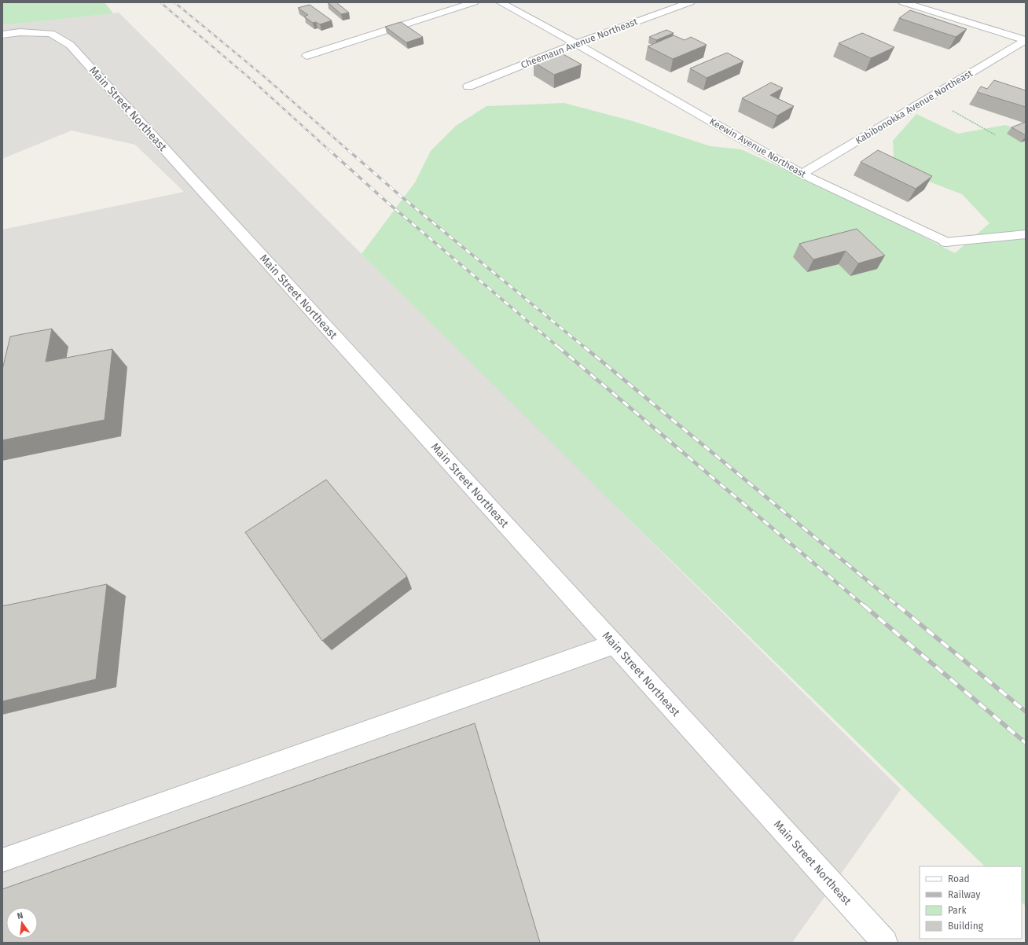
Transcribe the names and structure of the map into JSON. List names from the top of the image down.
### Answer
{
  "streets": {
    "street": [
      "Cheemaun Avenue Northeast",
      "Kabibonokka Avenue Northeast",
      "Main Street Northeast",
      "Keewin Avenue Northeast"
    ]
  },
  "crossings": [
    ["Cheemaun Avenue Northeast", "Keewin Avenue Northeast"],
    ["Kabibonokka Avenue Northeast", "Keewin Avenue Northeast"]
  ],
  "legend": [
    "Road",
    "Railway",
    "Park",
    "Building"
  ],
  "north": "top"
}
